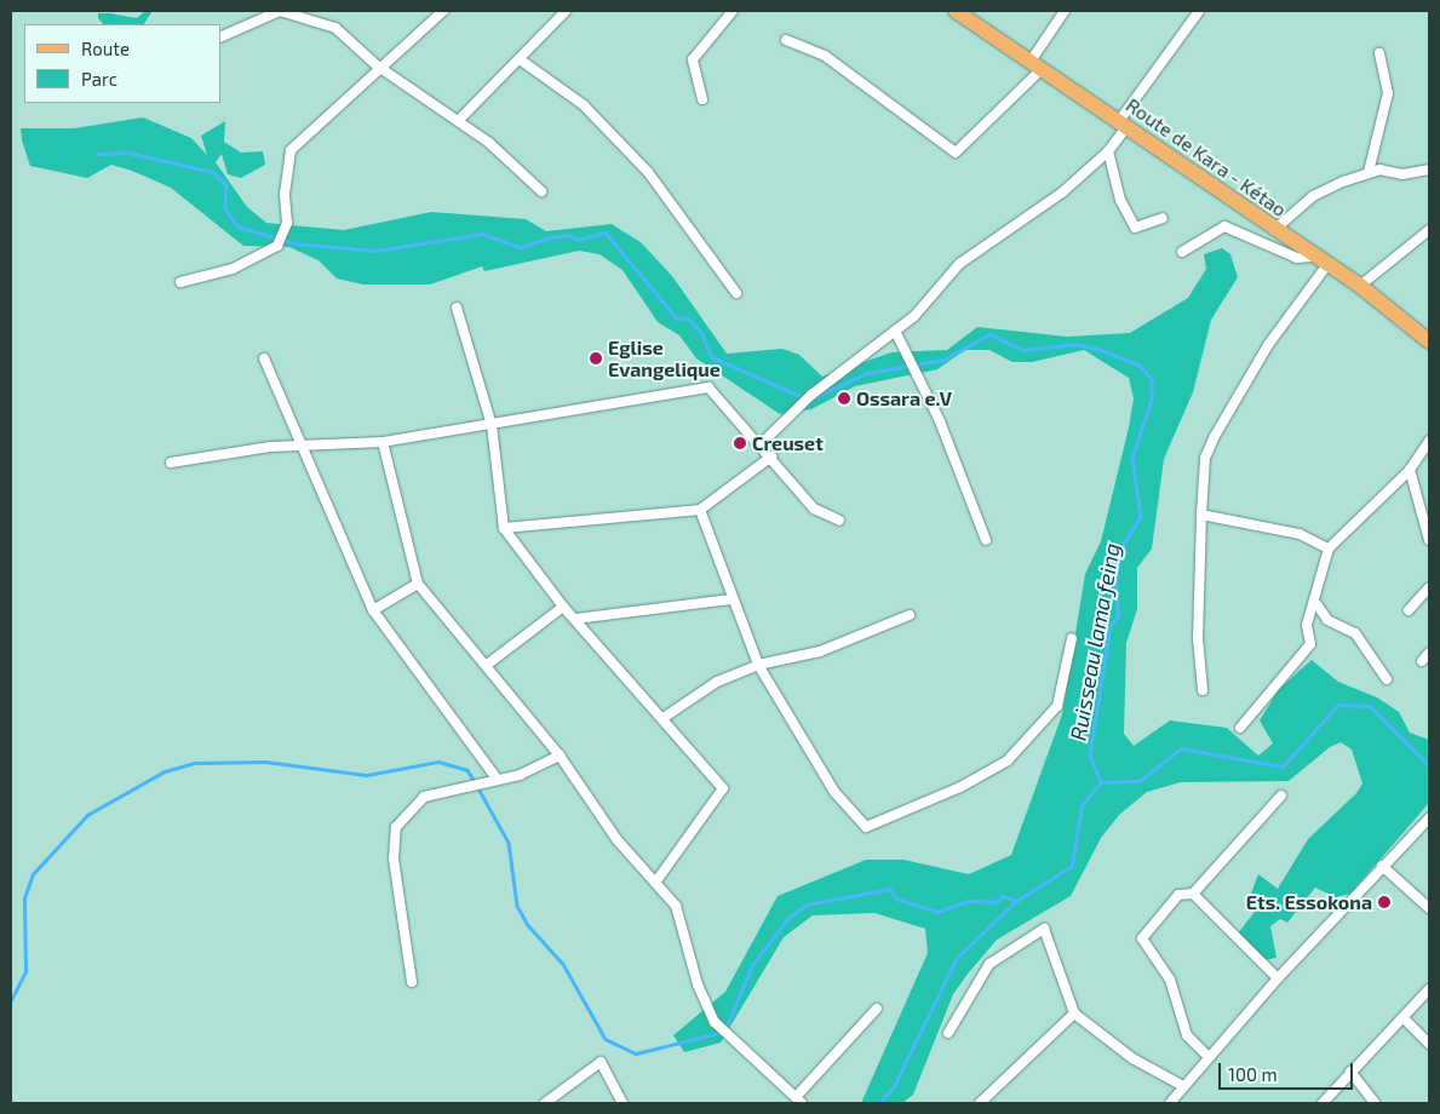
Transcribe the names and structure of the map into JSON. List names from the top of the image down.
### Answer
{
  "streets": {
    "main road": ["Route de Kara - Kétao"]
  },
  "water": ["Ruisseau lama feing"],
  "places": [
    "Eglise Evangelique",
    "Ossara e.V",
    "Creuset",
    "Ets. Essokona"
  ],
  "legend": ["Route", "Parc"],
  "scale_bar": "100 m"
}
